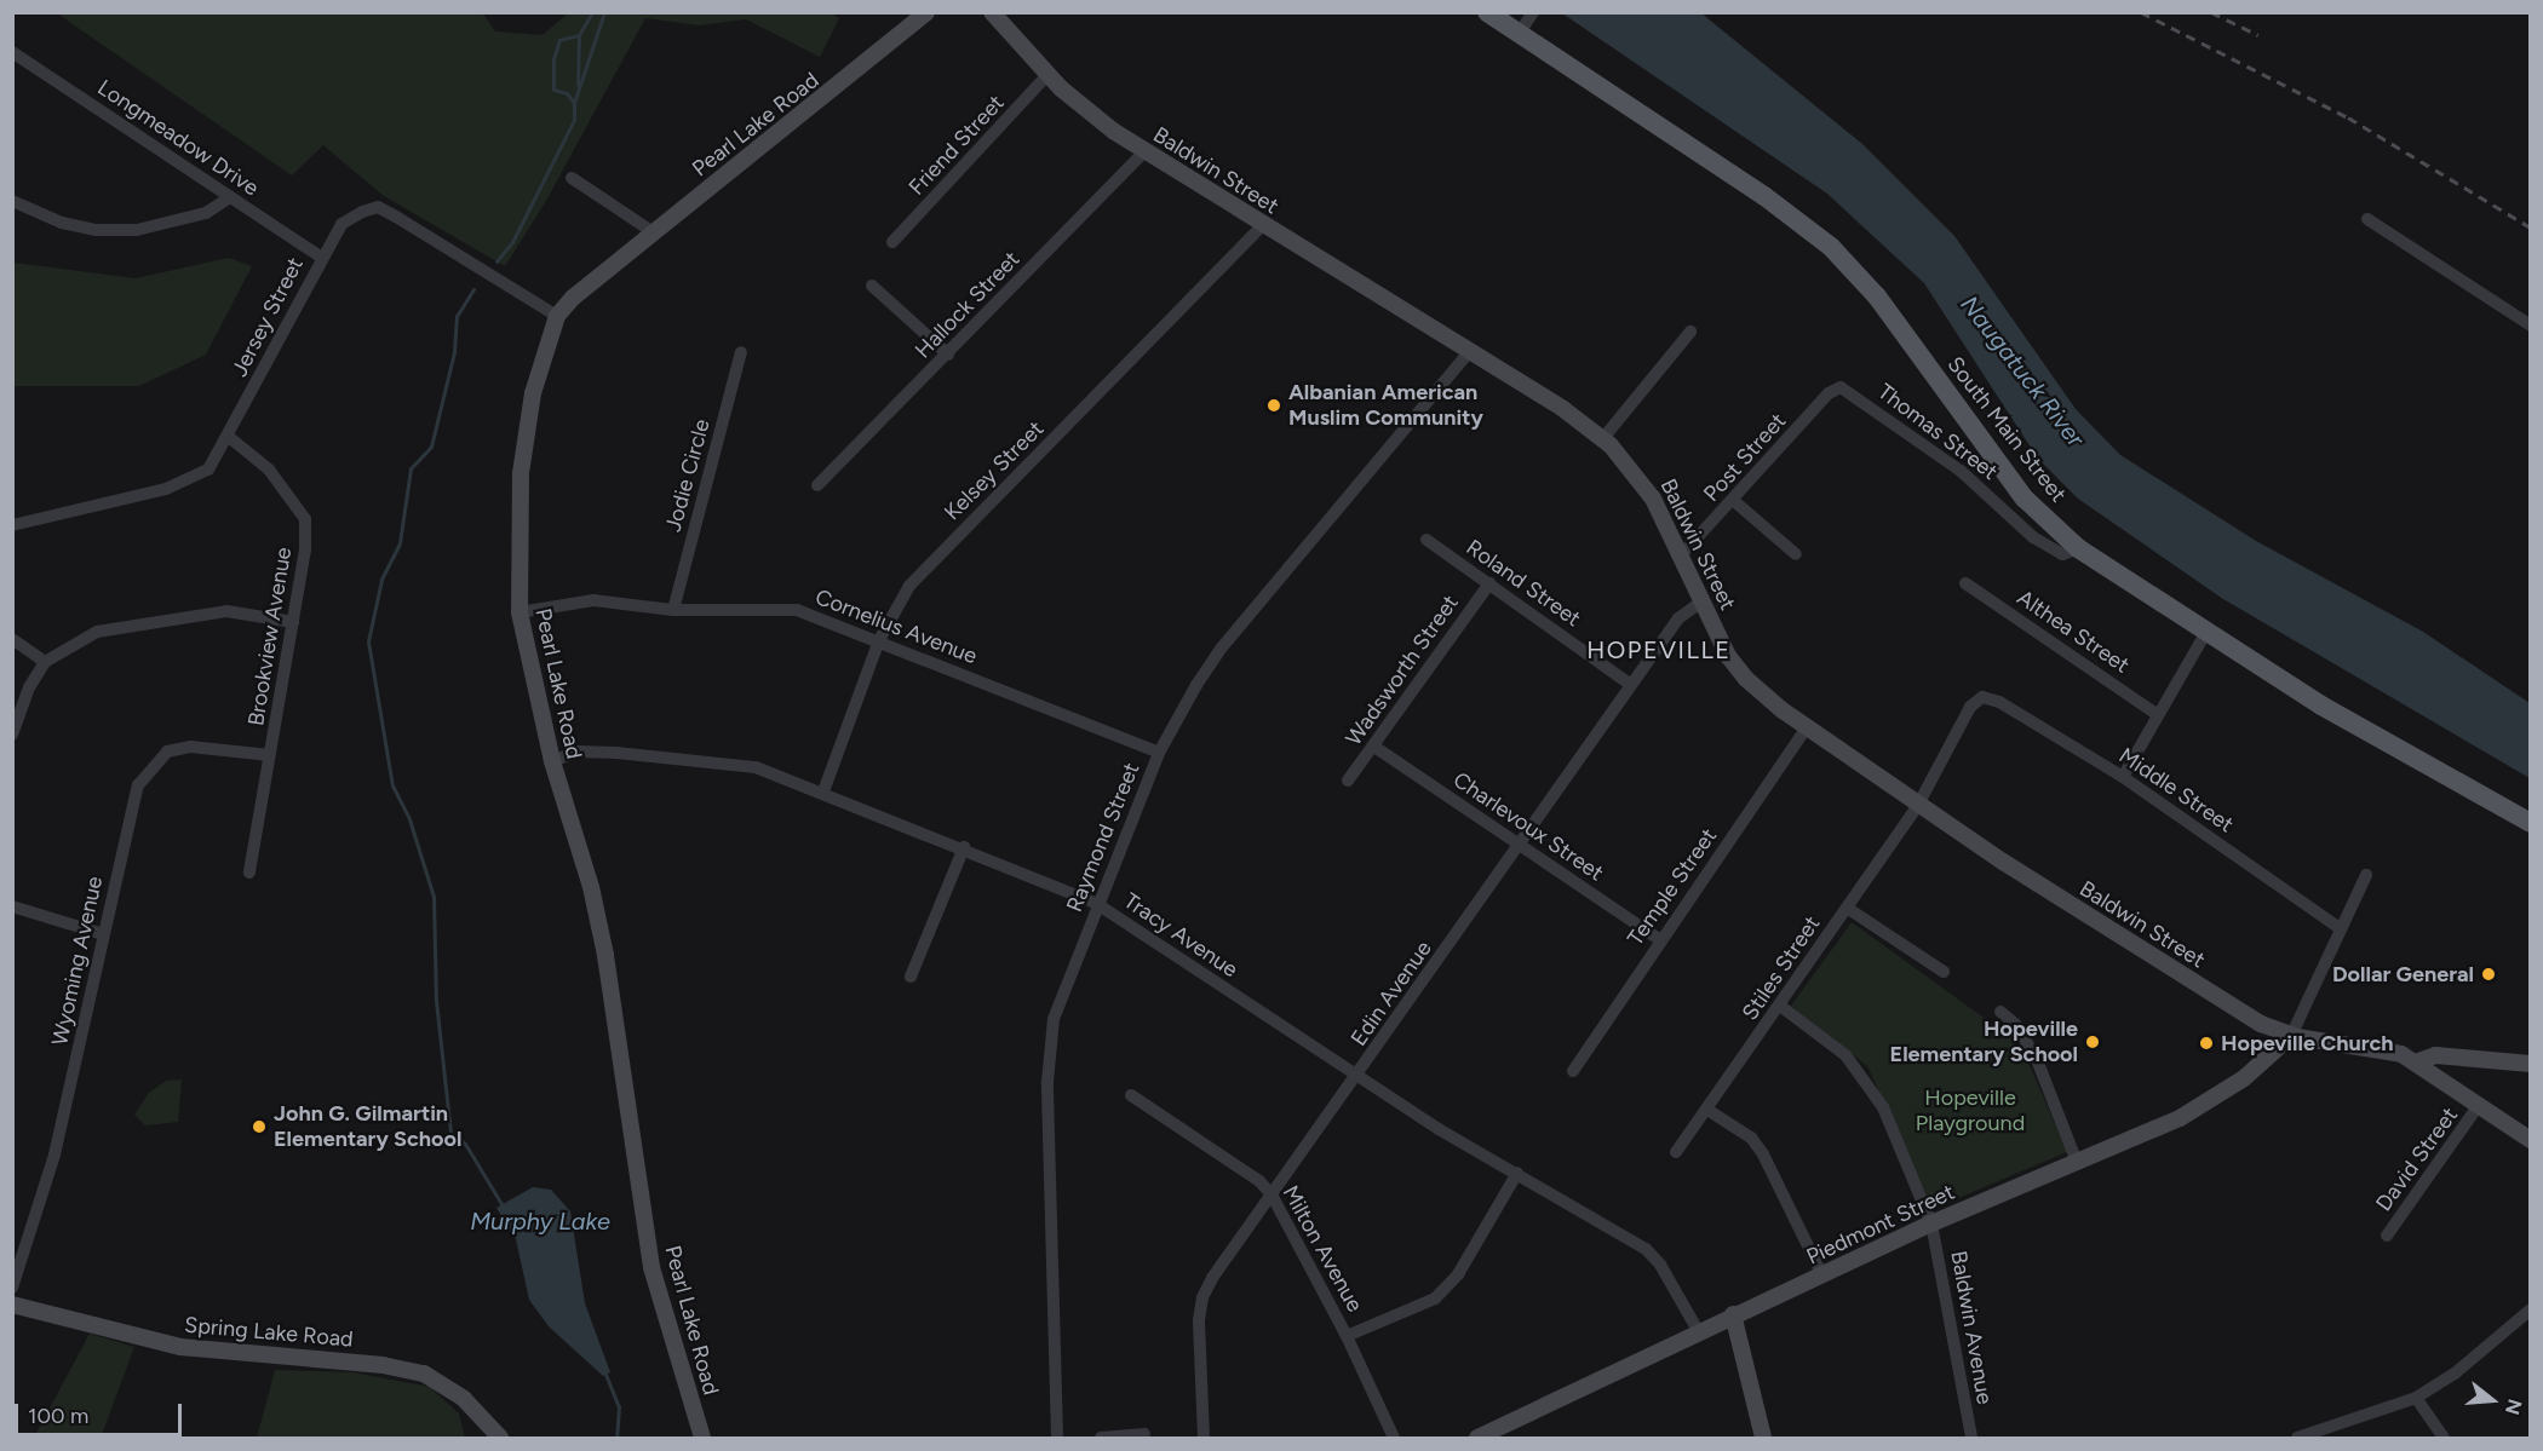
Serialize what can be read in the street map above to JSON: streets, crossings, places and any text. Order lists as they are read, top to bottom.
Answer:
{
  "streets": {
    "main road": [
      "Pearl Lake Road",
      "Baldwin Street",
      "South Main Street",
      "Piedmont Street",
      "Spring Lake Road"
    ],
    "street": [
      "Longmeadow Drive",
      "Friend Street",
      "Hallock Street",
      "Jersey Street",
      "Thomas Street",
      "Post Street",
      "Kelsey Street",
      "Jodie Circle",
      "Roland Street",
      "Cornelius Avenue",
      "Althea Street",
      "Brookview Avenue",
      "Wadsworth Street",
      "Middle Street",
      "Charlevoux Street",
      "Raymond Street",
      "Temple Street",
      "Tracy Avenue",
      "Wyoming Avenue",
      "Stiles Street",
      "Edin Avenue",
      "David Street",
      "Milton Avenue",
      "Baldwin Avenue"
    ]
  },
  "crossings": [
    ["Pearl Lake Road", "Jersey Street"],
    ["Pearl Lake Road", "Cornelius Avenue"],
    ["Pearl Lake Road", "Tracy Avenue"],
    ["Longmeadow Drive", "Jersey Street"],
    ["Friend Street", "Baldwin Street"],
    ["Baldwin Street", "Hallock Street"],
    ["Baldwin Street", "Post Street"],
    ["Baldwin Street", "Kelsey Street"],
    ["Baldwin Street", "Raymond Street"],
    ["Baldwin Street", "Temple Street"],
    ["Baldwin Street", "Stiles Street"],
    ["Baldwin Street", "Edin Avenue"],
    ["Baldwin Street", "David Street"],
    ["Baldwin Street", "Piedmont Street"],
    ["Jersey Street", "Brookview Avenue"],
    ["South Main Street", "Thomas Street"],
    ["Thomas Street", "Post Street"],
    ["Kelsey Street", "Cornelius Avenue"],
    ["Kelsey Street", "Tracy Avenue"],
    ["Jodie Circle", "Cornelius Avenue"],
    ["Roland Street", "Wadsworth Street"],
    ["Roland Street", "Edin Avenue"],
    ["Cornelius Avenue", "Raymond Street"],
    ["Brookview Avenue", "Wyoming Avenue"],
    ["Wadsworth Street", "Charlevoux Street"],
    ["Middle Street", "Stiles Street"],
    ["Charlevoux Street", "Temple Street"],
    ["Charlevoux Street", "Edin Avenue"],
    ["Raymond Street", "Tracy Avenue"],
    ["Tracy Avenue", "Edin Avenue"],
    ["Tracy Avenue", "Piedmont Street"],
    ["Stiles Street", "Baldwin Avenue"],
    ["Edin Avenue", "Milton Avenue"],
    ["Piedmont Street", "Baldwin Avenue"]
  ],
  "districts": ["HOPEVILLE"],
  "water": ["Naugatuck River", "Murphy Lake"],
  "parks": ["Hopeville Playground"],
  "places": [
    "Albanian American Muslim Community",
    "Dollar General",
    "Hopeville Elementary School",
    "Hopeville Church",
    "John G. Gilmartin Elementary School"
  ],
  "scale_bar": "100 m",
  "north": "right"
}
